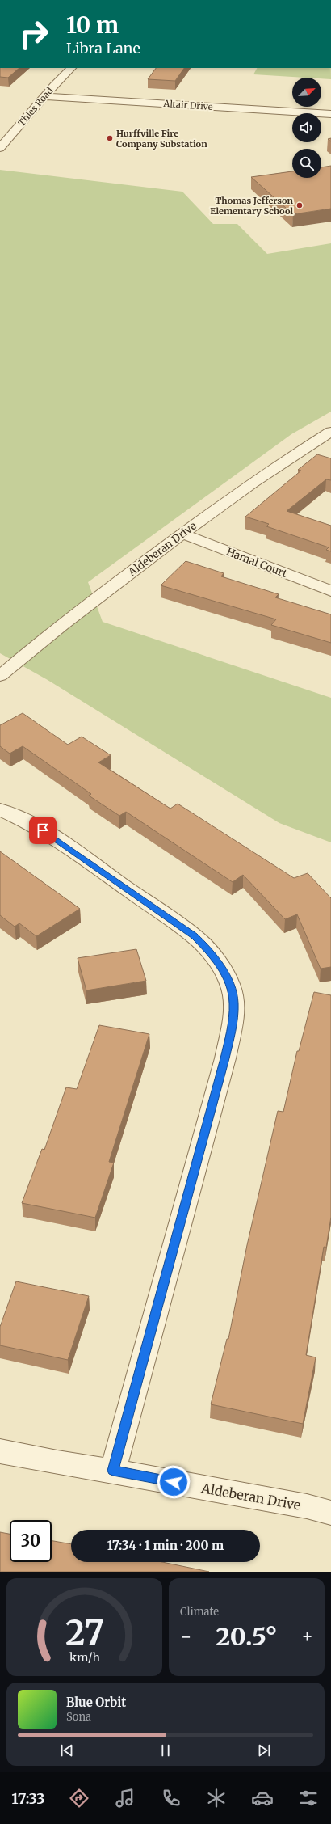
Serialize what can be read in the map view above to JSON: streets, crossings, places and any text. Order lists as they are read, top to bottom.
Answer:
{
  "streets": {
    "street": [
      "Altair Drive",
      "Thies Road",
      "Aldeberan Drive",
      "Hamal Court"
    ]
  },
  "crossings": [
    ["Altair Drive", "Thies Road"],
    ["Aldeberan Drive", "Hamal Court"]
  ],
  "places": ["Hurffville Fire Company Substation", "Thomas Jefferson Elementary School"],
  "north": "top right",
  "page": {
    "turn": ["10 m", "Libra Lane"],
    "limit": "30",
    "trip": "17:34 · 1 min · 200 m",
    "tile": "Climate",
    "heat": ["−", "20.5°", "+"],
    "song": ["Blue Orbit", "Sona"],
    "tabs": "17:33",
    "gauge": ["27", "km/h"]
  }
}
